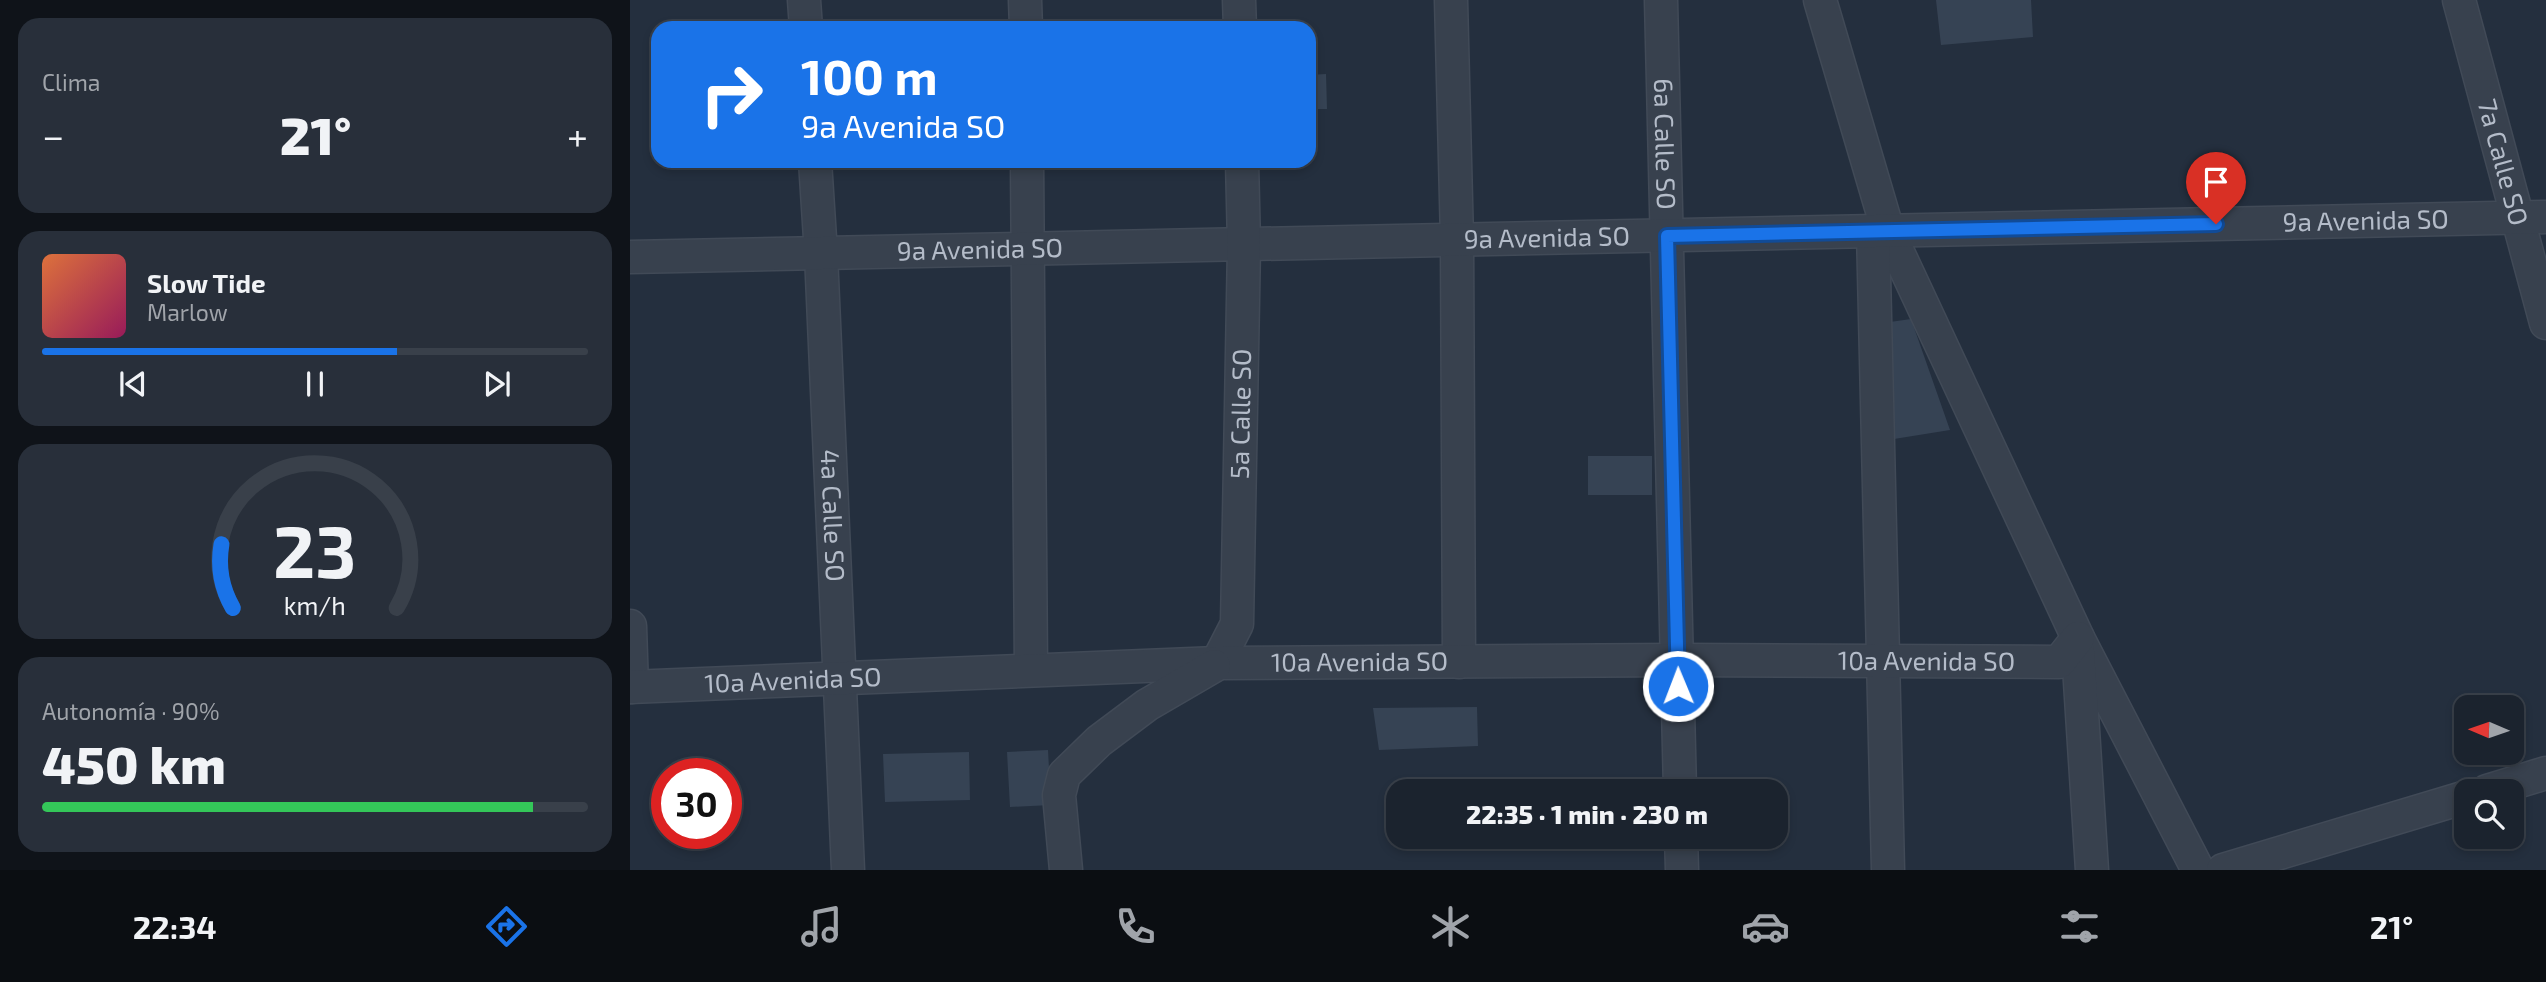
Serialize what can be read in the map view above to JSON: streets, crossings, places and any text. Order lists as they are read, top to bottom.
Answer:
{
  "streets": {
    "street": [
      "6a Calle SO",
      "7a Calle SO",
      "9a Avenida SO",
      "5a Calle SO",
      "4a Calle SO",
      "10a Avenida SO"
    ]
  },
  "crossings": [
    ["6a Calle SO", "9a Avenida SO"],
    ["6a Calle SO", "10a Avenida SO"],
    ["7a Calle SO", "9a Avenida SO"],
    ["9a Avenida SO", "5a Calle SO"],
    ["9a Avenida SO", "4a Calle SO"],
    ["5a Calle SO", "10a Avenida SO"],
    ["4a Calle SO", "10a Avenida SO"]
  ],
  "north": "left",
  "page": {
    "tile": [
      "Clima",
      ["Autonomía · 90%", "450 km"]
    ],
    "turn": ["100 m", "9a Avenida SO"],
    "heat": ["−", "21°", "+"],
    "song": ["Slow Tide", "Marlow"],
    "limit": "30",
    "trip": "22:35 · 1 min · 230 m",
    "tabs": ["22:34", "21°"],
    "gauge": ["23", "km/h"]
  }
}
